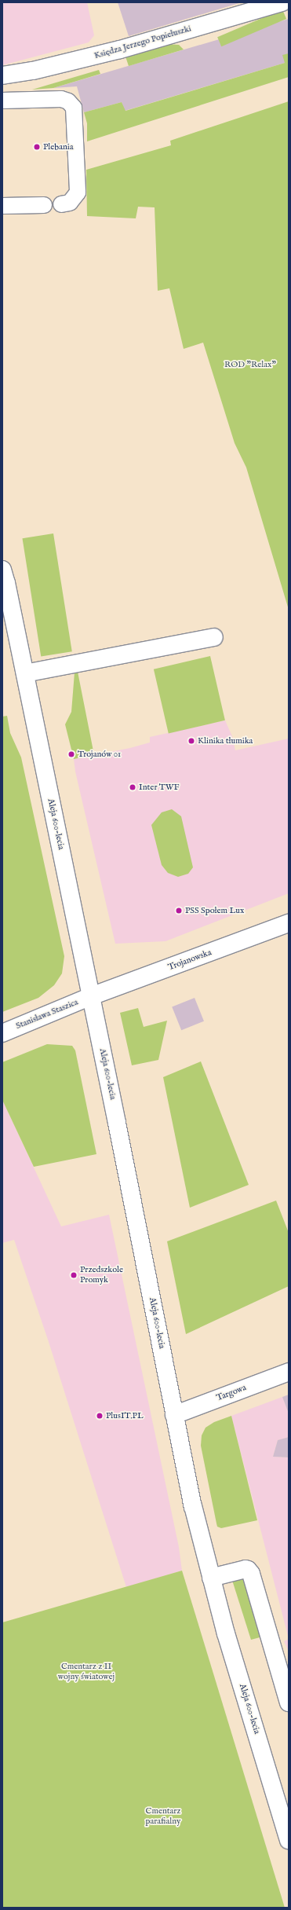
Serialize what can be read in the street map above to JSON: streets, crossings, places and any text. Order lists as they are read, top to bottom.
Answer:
{
  "streets": {
    "main road": [
      "Księdza Jerzego Popiełuszki",
      "Aleja 600-lecia",
      "Trojanowska",
      "Stanisława Staszica",
      "Targowa"
    ]
  },
  "crossings": [
    ["Aleja 600-lecia", "Trojanowska"],
    ["Aleja 600-lecia", "Stanisława Staszica"],
    ["Aleja 600-lecia", "Targowa"],
    ["Trojanowska", "Stanisława Staszica"]
  ],
  "parks": ["ROD \"Relax\"", "Cmentarz z II wojny światowej", "Cmentarz parafialny"],
  "places": [
    "Plebania",
    "Klinika tłumika",
    "Trojanów 01",
    "Inter TWF",
    "PSS Społem Lux",
    "Przedszkole Promyk",
    "PlusIT.PL"
  ]
}
